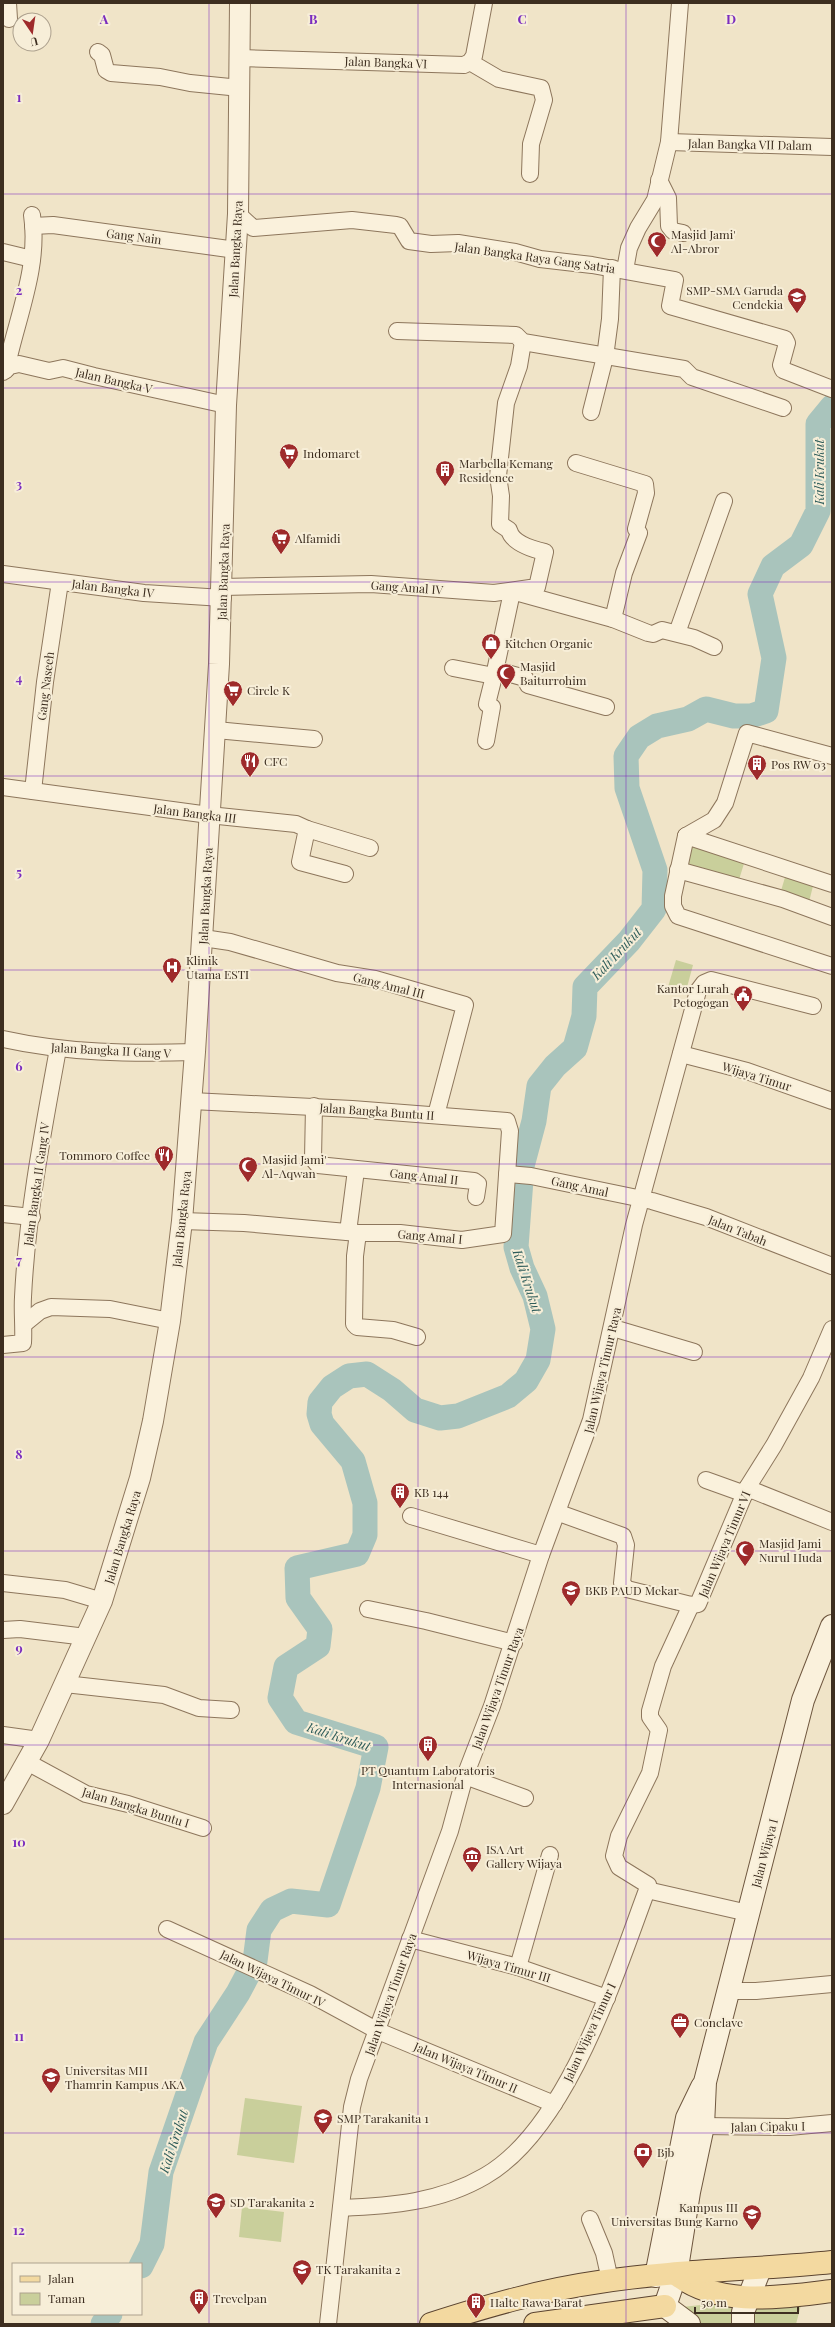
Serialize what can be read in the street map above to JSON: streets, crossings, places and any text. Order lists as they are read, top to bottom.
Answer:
{
  "streets": {
    "main road": ["Jalan Wijaya I"],
    "street": [
      "Jalan Bangka VI",
      "Jalan Bangka VII Dalam",
      "Gang Nain",
      "Jalan Bangka Raya",
      "Jalan Bangka Raya Gang Satria",
      "Jalan Bangka V",
      "Gang Amal IV",
      "Jalan Bangka IV",
      "Gang Naseeh",
      "Jalan Bangka III",
      "Gang Amal III",
      "Jalan Bangka II Gang V",
      "Wijaya Timur",
      "Jalan Bangka Buntu II",
      "Gang Amal II",
      "Jalan Bangka II Gang IV",
      "Gang Amal",
      "Jalan Tabah",
      "Gang Amal I",
      "Jalan Wijaya Timur Raya",
      "Jalan Wijaya Timur VI",
      "Jalan Bangka Buntu I",
      "Wijaya Timur III",
      "Jalan Wijaya Timur IV",
      "Jalan Wijaya Timur I",
      "Jalan Wijaya Timur II",
      "Jalan Cipaku I"
    ]
  },
  "crossings": [
    ["Jalan Bangka VI", "Jalan Bangka Raya"],
    ["Gang Nain", "Jalan Bangka Raya"],
    ["Jalan Bangka Raya", "Jalan Bangka Raya Gang Satria"],
    ["Jalan Bangka Raya", "Jalan Bangka V"],
    ["Jalan Bangka Raya", "Gang Amal IV"],
    ["Jalan Bangka Raya", "Jalan Bangka IV"],
    ["Jalan Bangka Raya", "Jalan Bangka III"],
    ["Jalan Bangka Raya", "Gang Amal III"],
    ["Jalan Bangka Raya", "Jalan Bangka II Gang V"],
    ["Jalan Bangka Raya", "Jalan Bangka Buntu II"],
    ["Jalan Bangka Raya", "Gang Amal I"],
    ["Jalan Bangka Raya", "Jalan Bangka Buntu I"],
    ["Gang Amal IV", "Jalan Bangka IV"],
    ["Jalan Bangka IV", "Gang Naseeh"],
    ["Gang Naseeh", "Jalan Bangka III"],
    ["Gang Amal III", "Jalan Bangka Buntu II"],
    ["Jalan Bangka II Gang V", "Jalan Bangka II Gang IV"],
    ["Wijaya Timur", "Jalan Wijaya Timur Raya"],
    ["Jalan Bangka Buntu II", "Gang Amal II"],
    ["Jalan Bangka Buntu II", "Gang Amal"],
    ["Jalan Bangka Buntu II", "Gang Amal I"],
    ["Gang Amal", "Jalan Tabah"],
    ["Gang Amal", "Gang Amal I"],
    ["Gang Amal", "Jalan Wijaya Timur Raya"],
    ["Jalan Tabah", "Jalan Wijaya Timur Raya"],
    ["Jalan Wijaya Timur Raya", "Jalan Wijaya Timur VI"],
    ["Jalan Wijaya Timur Raya", "Wijaya Timur III"],
    ["Jalan Wijaya Timur Raya", "Jalan Wijaya Timur IV"],
    ["Jalan Wijaya Timur Raya", "Jalan Wijaya Timur I"],
    ["Jalan Wijaya Timur Raya", "Jalan Wijaya Timur II"],
    ["Jalan Wijaya I", "Jalan Cipaku I"],
    ["Wijaya Timur III", "Jalan Wijaya Timur I"],
    ["Jalan Wijaya Timur IV", "Jalan Wijaya Timur II"],
    ["Jalan Wijaya Timur I", "Jalan Wijaya Timur II"]
  ],
  "water": ["Kali Krukut"],
  "places": {
    "mosque": [
      "Masjid Jami' Al-Abror",
      "Masjid Baiturrohim",
      "Masjid Jami' Al-Aqwan",
      "Masjid Jami Nurul Huda"
    ],
    "school or university": [
      "SMP-SMA Garuda Cendekia",
      "BKB PAUD Mekar",
      "Universitas MH Thamrin Kampus AKA",
      "SMP Tarakanita 1",
      "SD Tarakanita 2",
      "Kampus III Universitas Bung Karno",
      "TK Tarakanita 2"
    ],
    "supermarket": ["Indomaret", "Alfamidi", "Circle K"],
    "building": [
      "Marbella Kemang Residence",
      "Pos RW 03",
      "KB 144",
      "PT Quantum Laboratoris Internasional",
      "Trevelpan",
      "Halte Rawa Barat"
    ],
    "shop": ["Kitchen Organic"],
    "restaurant": ["CFC", "Tommoro Coffee"],
    "hospital": ["Klinik Utama ESTI"],
    "public building": ["Kantor Lurah Petogogan"],
    "museum": ["ISA Art Gallery Wijaya"],
    "office": ["Conclave"],
    "bank": ["Bjb"]
  },
  "legend": ["Jalan", "Taman"],
  "scale_bar": "50 m",
  "north": "bottom",
  "grid": {
    "columns": [
      "A",
      "B",
      "C",
      "D"
    ],
    "rows": [
      "1",
      "2",
      "3",
      "4",
      "5",
      "6",
      "7",
      "8",
      "9",
      "10",
      "11",
      "12"
    ]
  }
}
